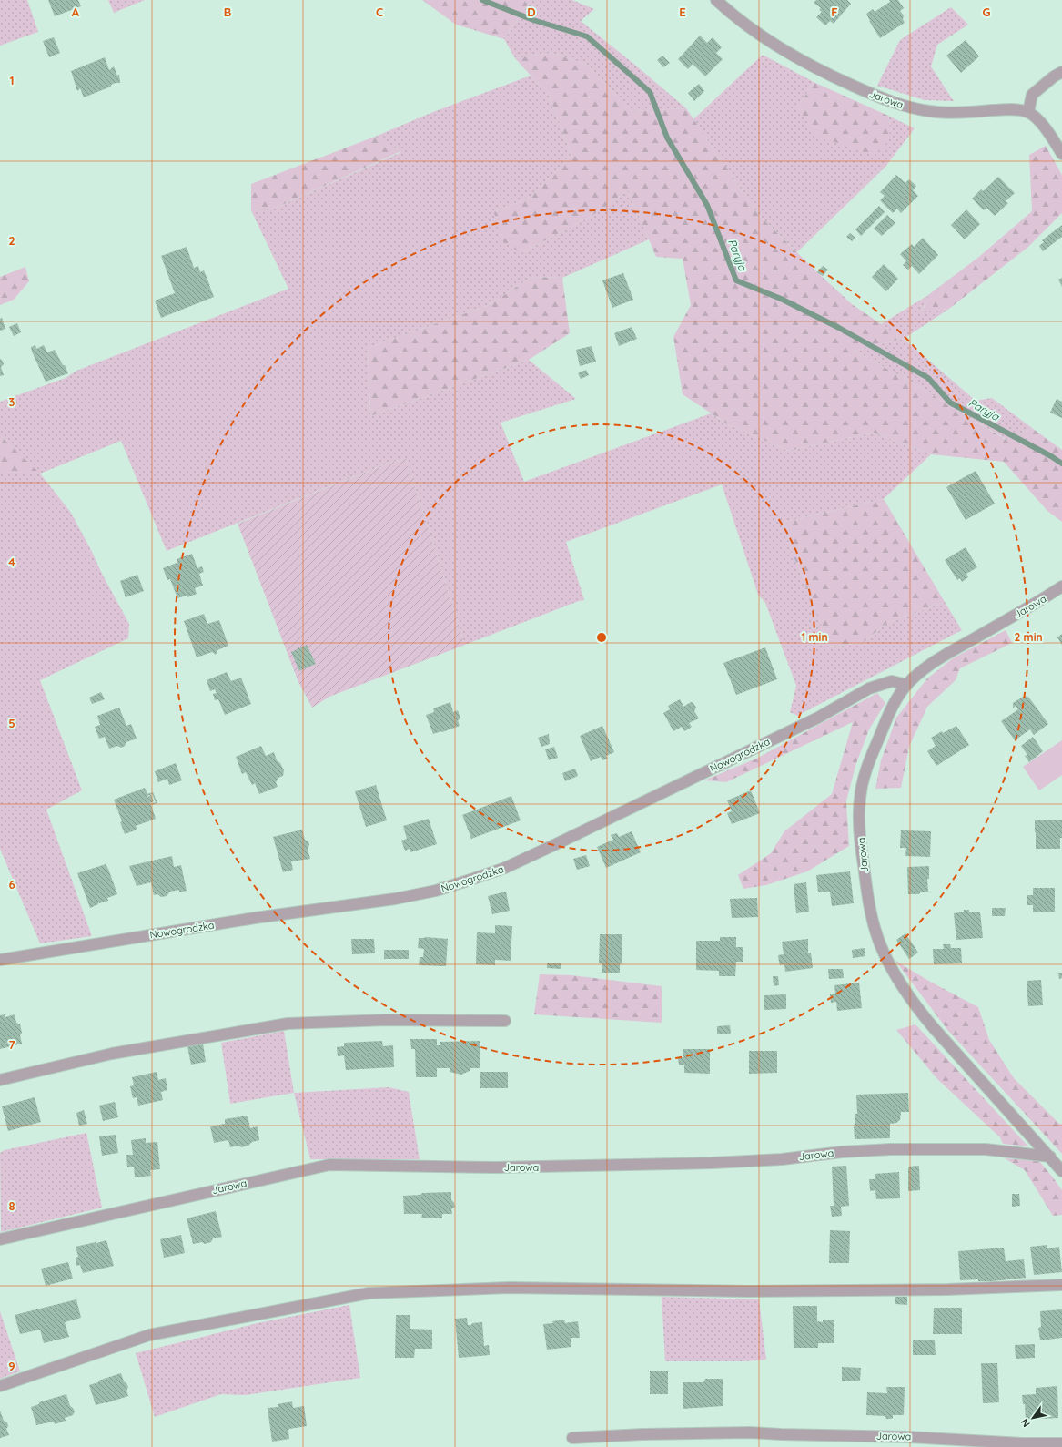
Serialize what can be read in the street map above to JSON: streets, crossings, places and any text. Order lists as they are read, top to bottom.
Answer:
{
  "streets": {
    "street": ["Jarowa", "Nowogrodzka"]
  },
  "crossings": [
    ["Jarowa", "Nowogrodzka"]
  ],
  "water": ["Paryja"],
  "north": "bottom left",
  "grid": {
    "columns": [
      "A",
      "B",
      "C",
      "D",
      "E",
      "F",
      "G"
    ],
    "rows": [
      "1",
      "2",
      "3",
      "4",
      "5",
      "6",
      "7",
      "8",
      "9"
    ]
  },
  "rings": ["1 min", "2 min"]
}
